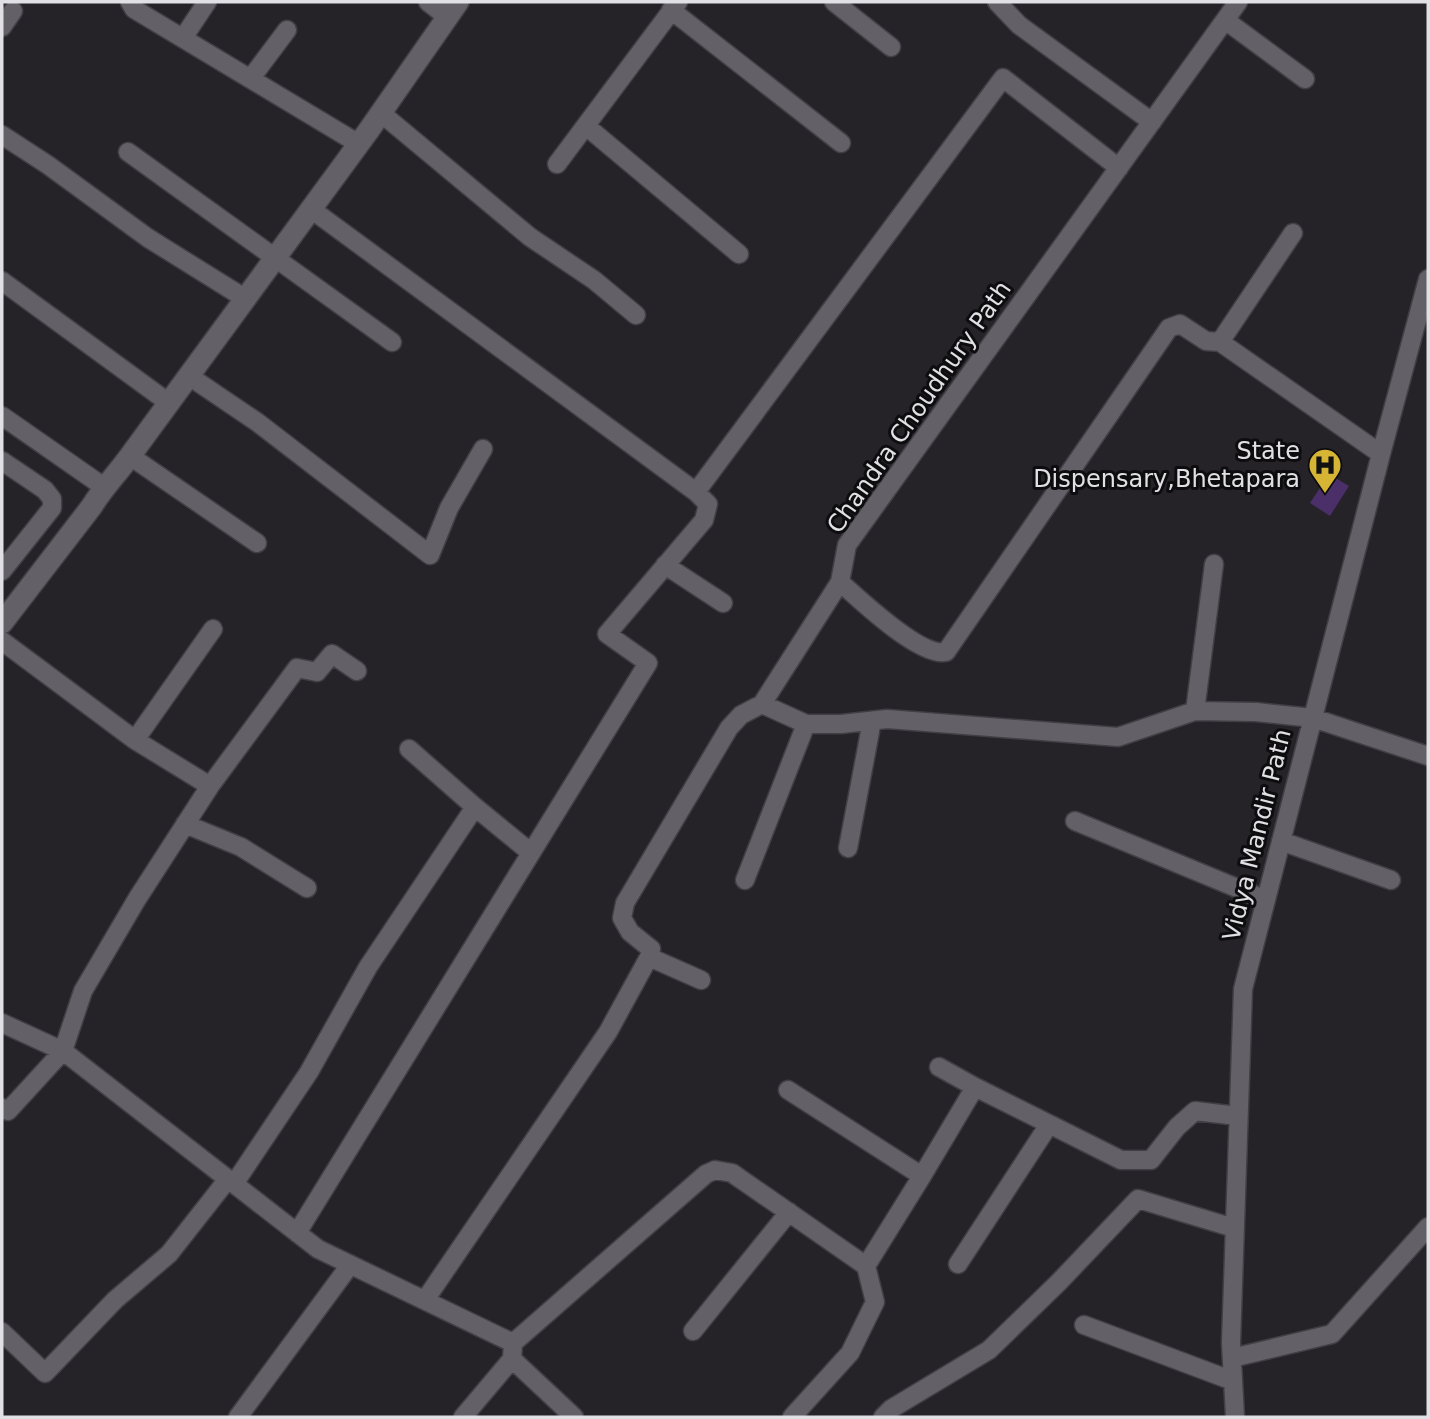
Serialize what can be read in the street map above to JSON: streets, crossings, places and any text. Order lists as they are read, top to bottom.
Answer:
{
  "streets": {
    "street": ["Chandra Choudhury Path", "Vidya Mandir Path"]
  },
  "places": {
    "hospital": ["State Dispensary,Bhetapara"]
  }
}
